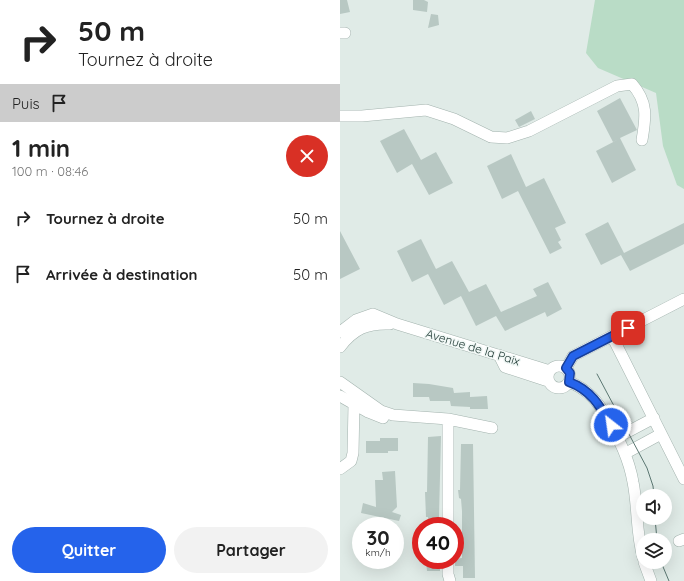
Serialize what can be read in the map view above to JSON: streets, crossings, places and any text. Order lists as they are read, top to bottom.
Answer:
{
  "streets": {
    "street": ["Avenue de la Paix"]
  },
  "page": {
    "turn": ["50 m", "Tournez à droite"],
    "then": "Puis",
    "heading": ["1 min", "100 m · 08:46"],
    "list": [
      {
        "name": "Tournez à droite",
        "value": "50 m"
      },
      {
        "name": "Arrivée à destination",
        "value": "50 m"
      }
    ],
    "speed": "30 km/h",
    "limit": "40",
    "buttons": ["Quitter", "Partager"]
  }
}
